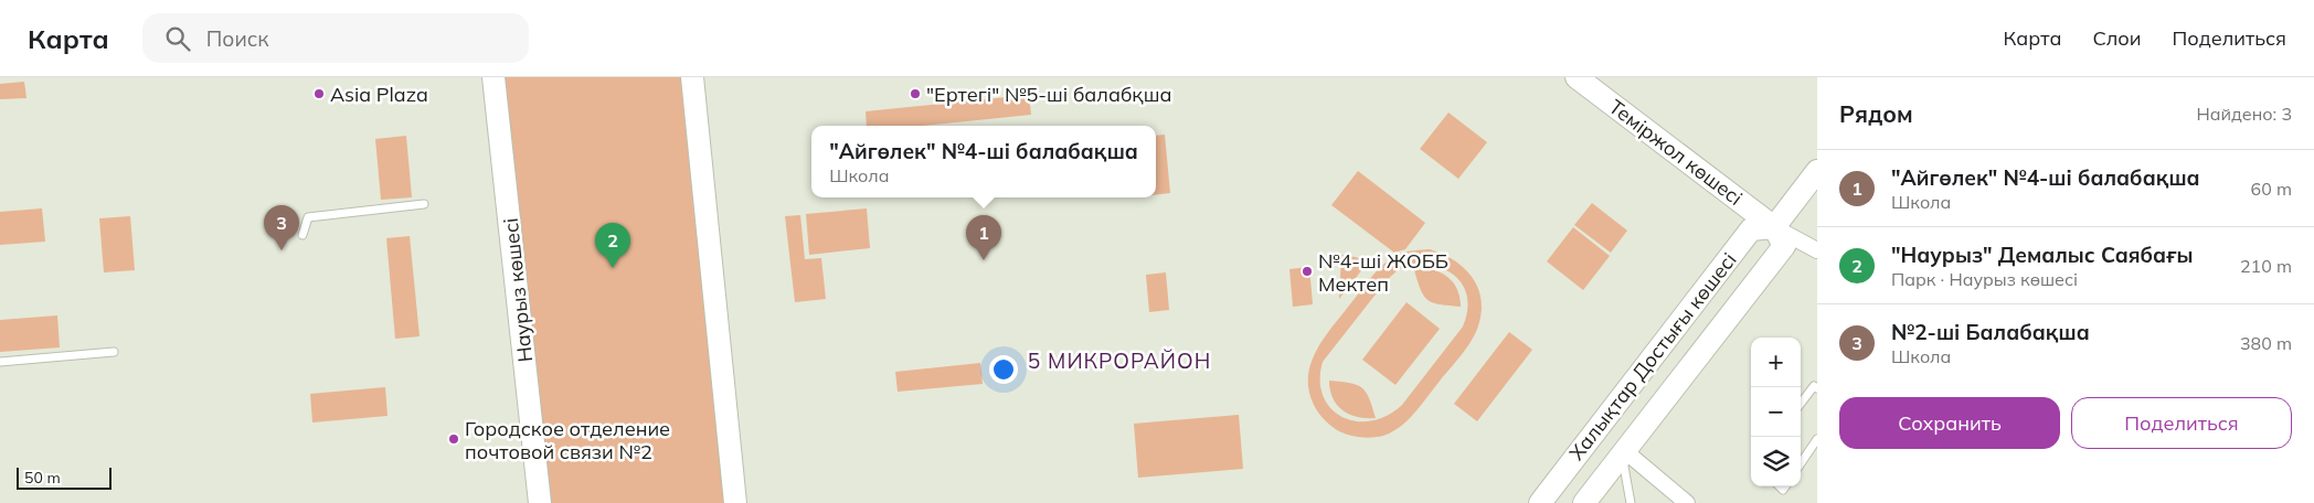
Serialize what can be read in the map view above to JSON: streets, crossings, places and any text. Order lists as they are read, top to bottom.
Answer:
{
  "streets": {
    "street": ["Теміржол көшесі", "Наурыз көшесі", "Халықтар Достығы көшесі"]
  },
  "crossings": [
    ["Теміржол көшесі", "Халықтар Достығы көшесі"]
  ],
  "districts": ["5 МИКРОРАЙОН"],
  "places": [
    "Asia Plaza",
    "\"Ертегі\" №5-ші балабқша",
    "№4-ші ЖОББ Мектеп",
    "Городское отделение почтовой связи №2"
  ],
  "scale_bar": "50 m",
  "page": {
    "header": "Карта",
    "search": "Поиск",
    "nav": ["Карта", "Слои", "Поделиться"],
    "heading": ["Рядом", "Найдено: 3"],
    "popup": ["\"Айгөлек\" №4-ші балабақша", "Школа"],
    "list": [
      {
        "mark": "1",
        "name": "\"Айгөлек\" №4-ші балабақша",
        "note": "Школа",
        "value": "60 m"
      },
      {
        "mark": "2",
        "name": "\"Наурыз\" Демалыс Саябағы",
        "note": "Парк · Наурыз көшесі",
        "value": "210 m"
      },
      {
        "mark": "3",
        "name": "№2-ші Балабақша",
        "note": "Школа",
        "value": "380 m"
      }
    ],
    "pins": ["3", "1", "2"],
    "map_buttons": ["+", "−"],
    "buttons": ["Сохранить", "Поделиться"],
    "scale": "50 m"
  }
}
